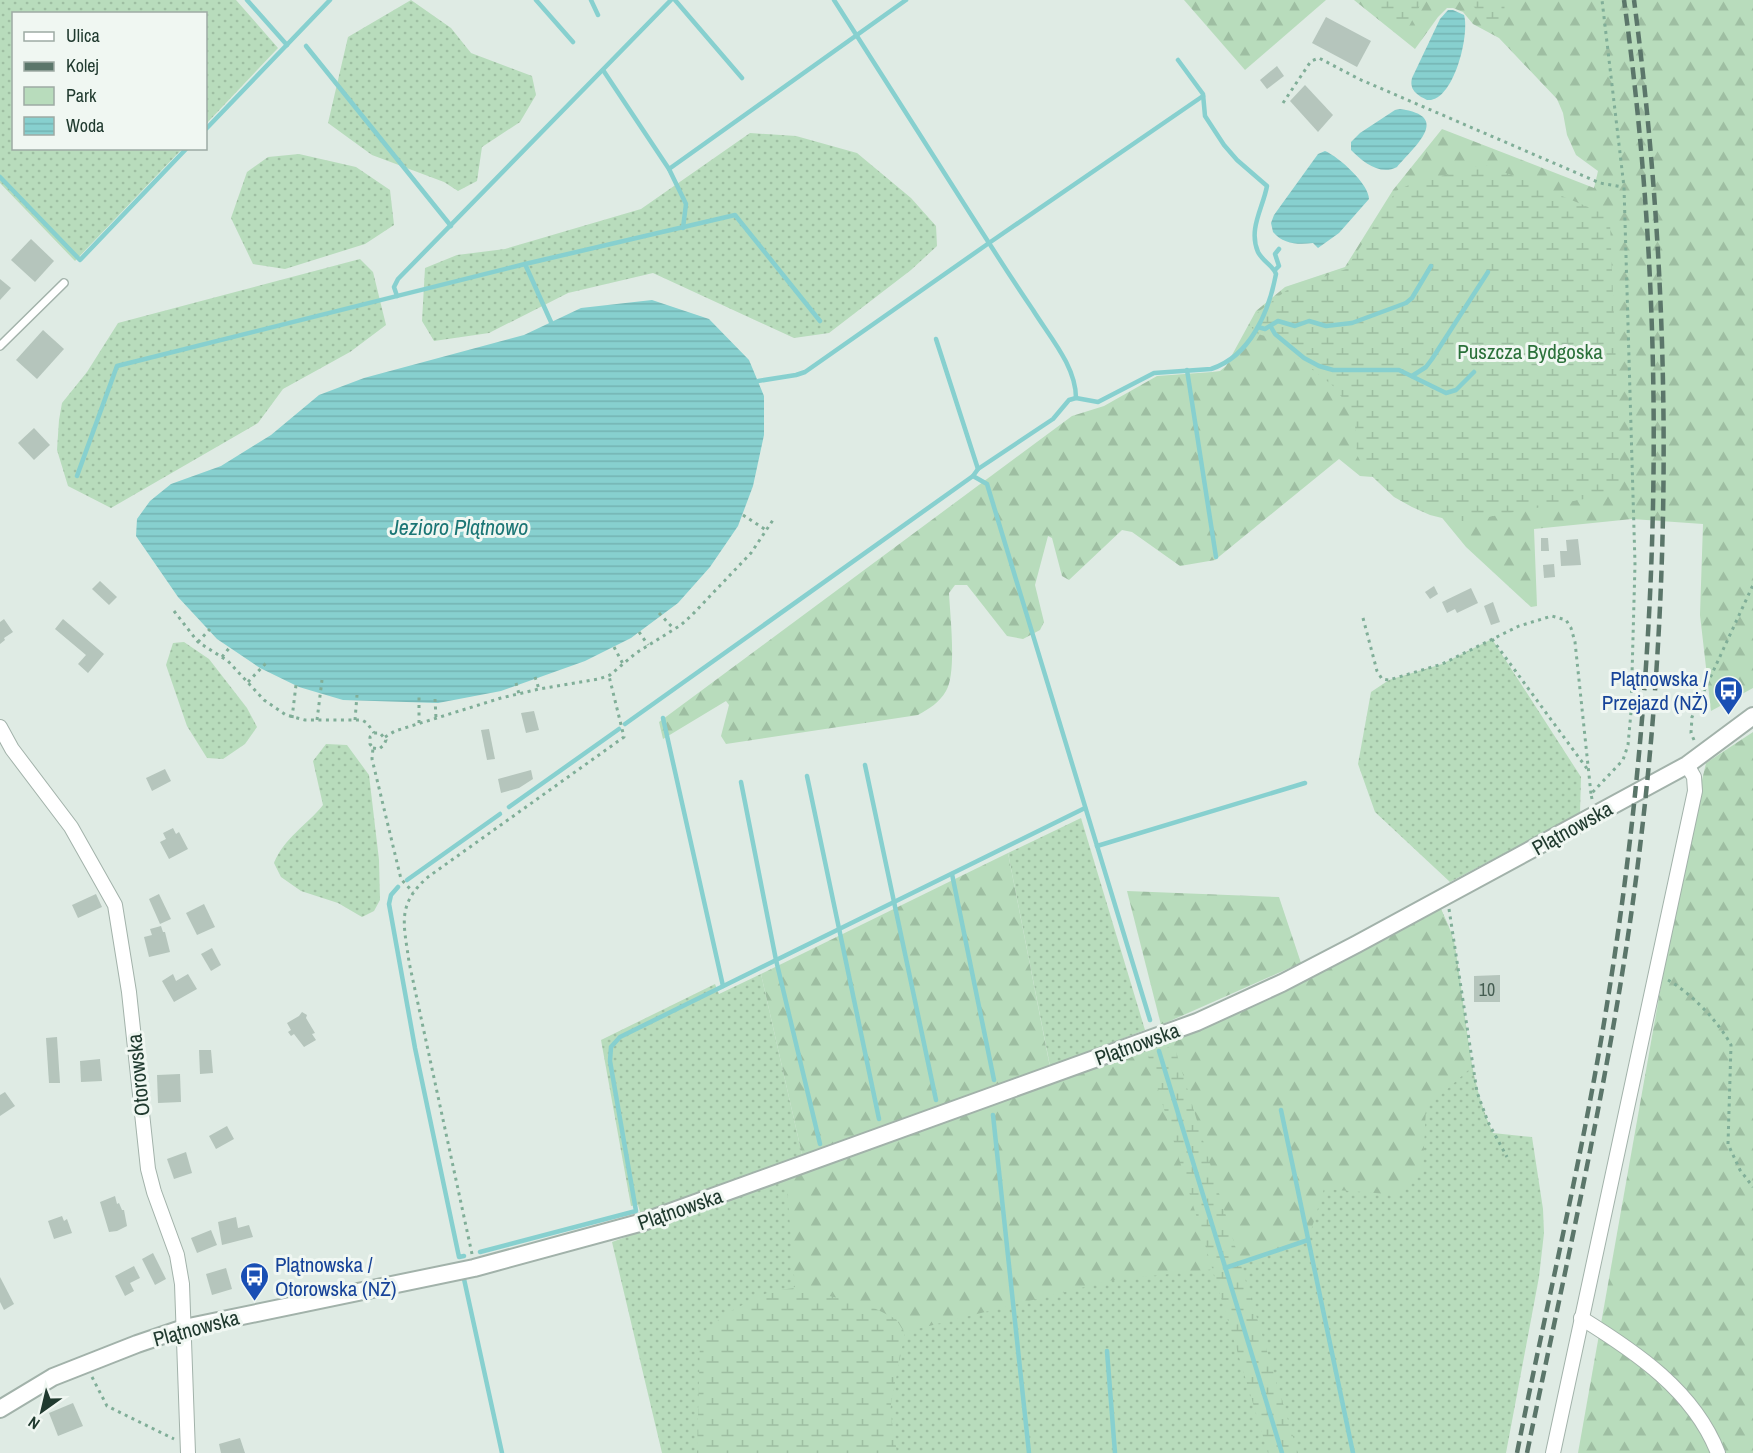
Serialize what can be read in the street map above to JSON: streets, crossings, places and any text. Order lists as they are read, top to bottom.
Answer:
{
  "streets": {
    "street": ["Plątnowska", "Otorowska"]
  },
  "crossings": [
    ["Plątnowska", "Otorowska"]
  ],
  "water": ["Jezioro Plątnowo"],
  "parks": ["Puszcza Bydgoska"],
  "places": {
    "bus stop": ["Plątnowska / Przejazd (NŻ)", "Plątnowska / Otorowska (NŻ)"]
  },
  "house_numbers": ["10"],
  "legend": [
    "Ulica",
    "Kolej",
    "Park",
    "Woda"
  ],
  "north": "bottom left"
}
